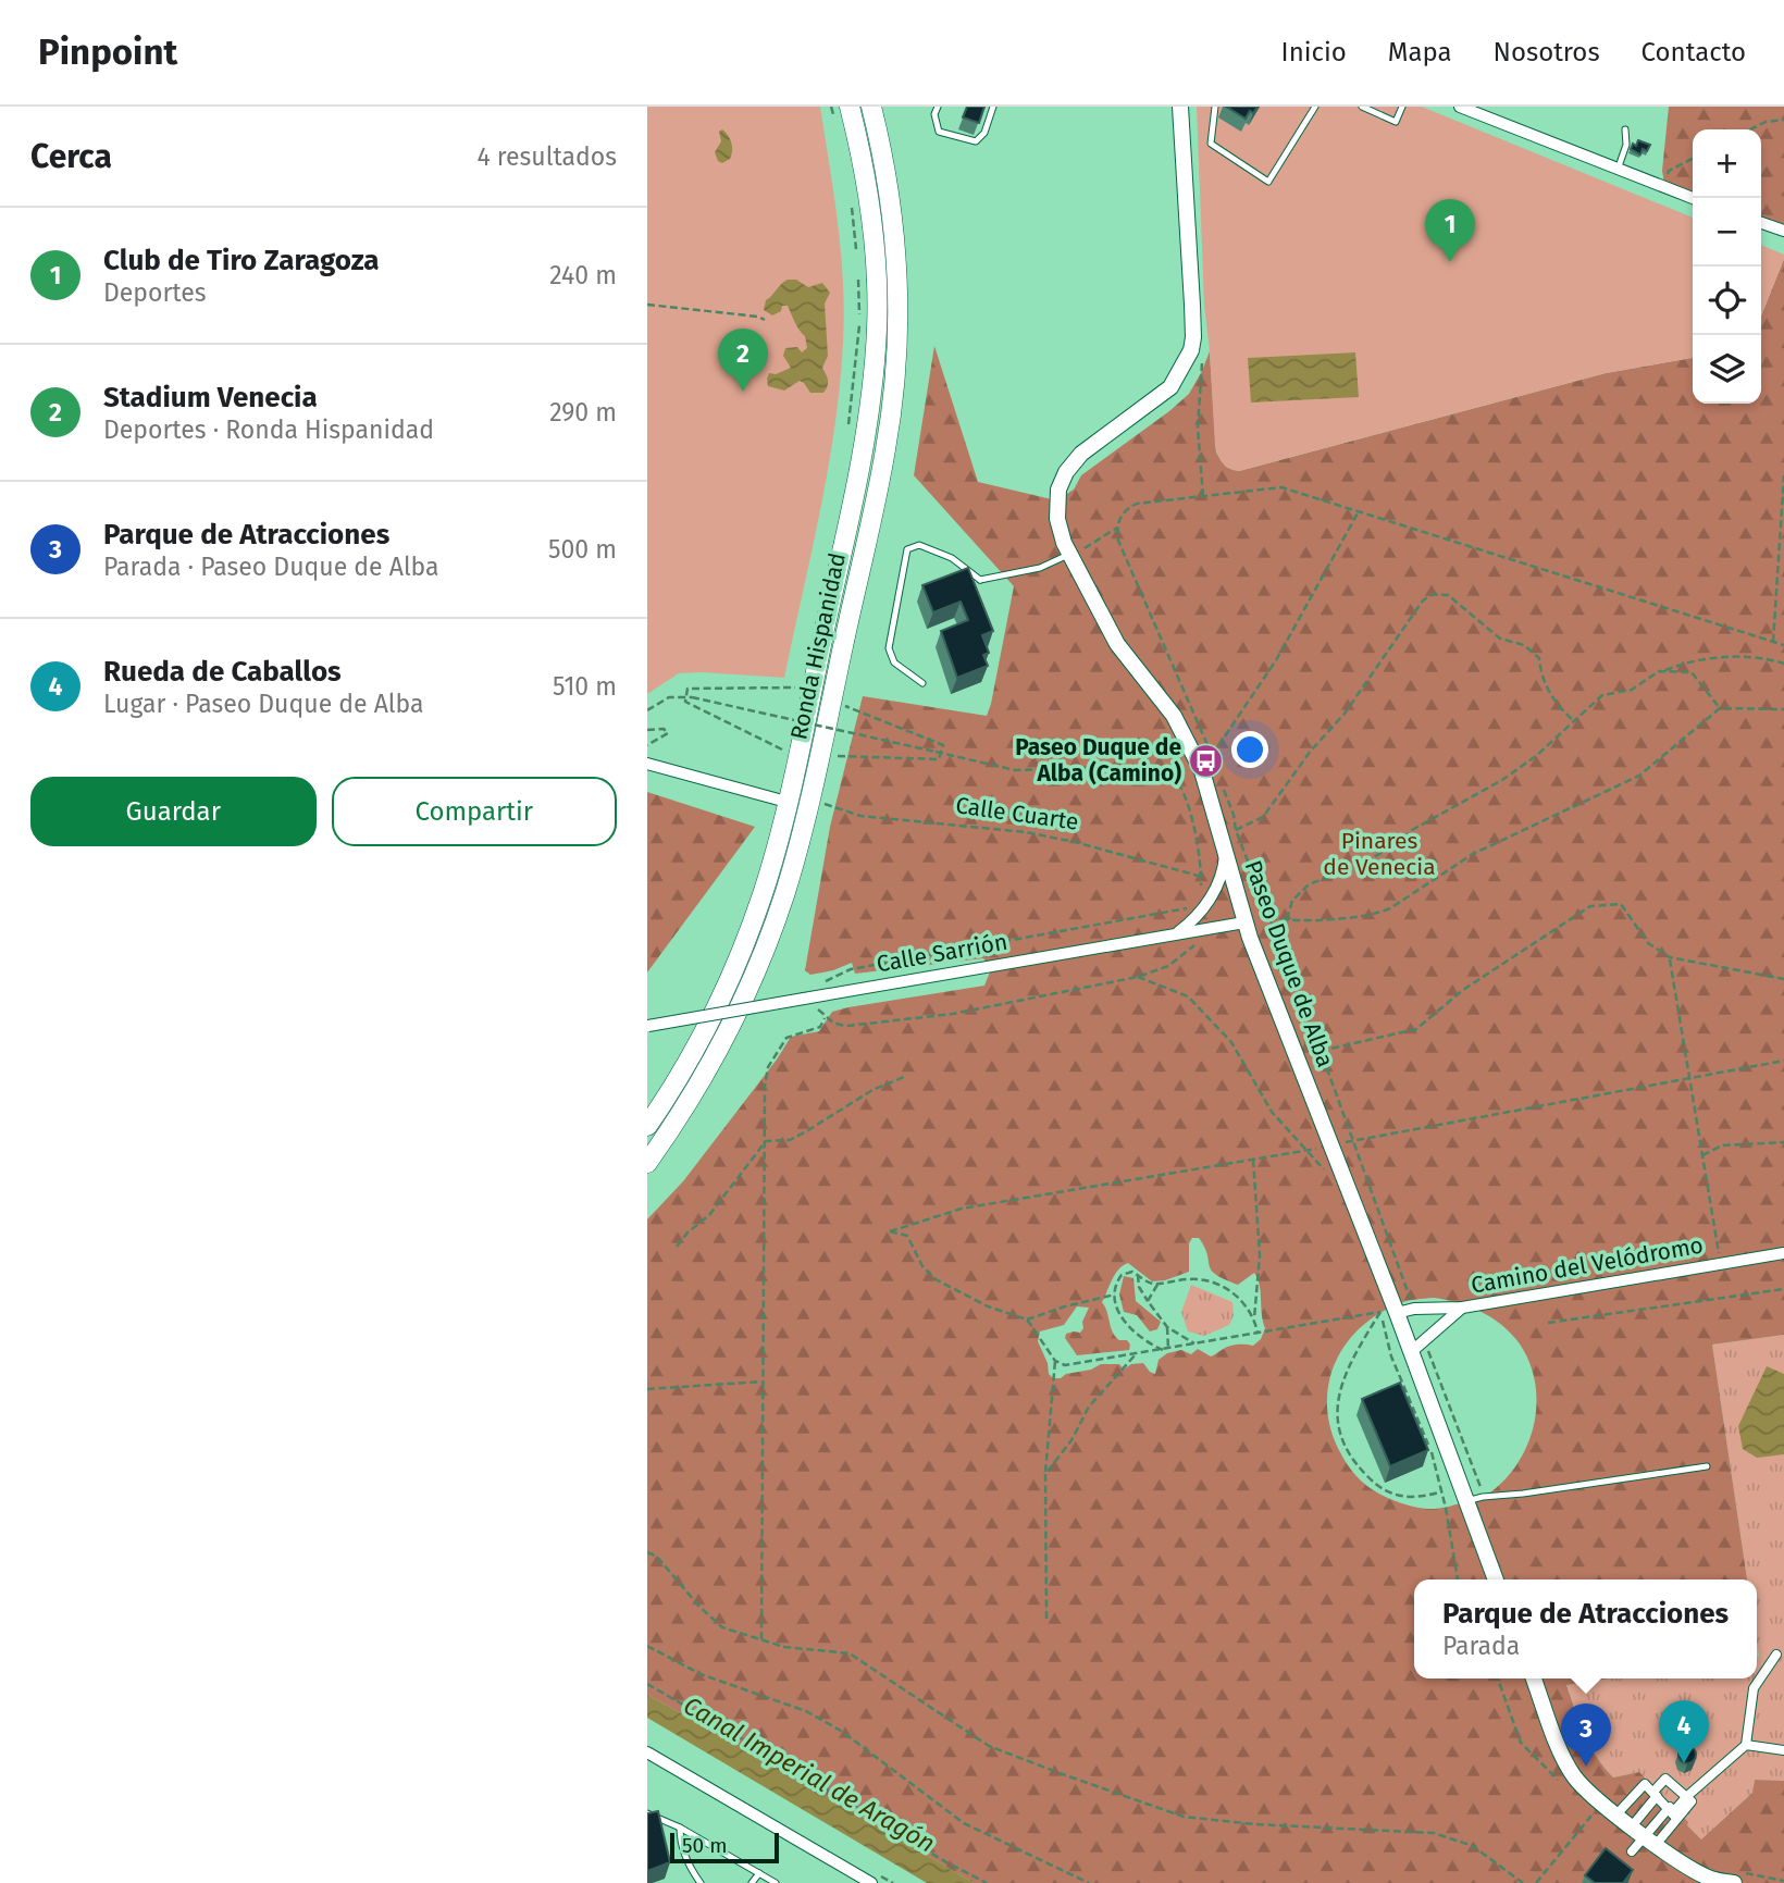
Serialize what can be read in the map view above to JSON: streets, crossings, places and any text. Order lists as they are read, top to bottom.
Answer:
{
  "streets": {
    "highway": ["Ronda Hispanidad"],
    "street": ["Calle Sarrión", "Paseo Duque de Alba", "Camino del Velódromo"],
    "path": ["Calle Cuarte"]
  },
  "crossings": [
    ["Ronda Hispanidad", "Calle Cuarte"],
    ["Calle Sarrión", "Paseo Duque de Alba"],
    ["Paseo Duque de Alba", "Camino del Velódromo"]
  ],
  "water": ["Canal Imperial de Aragón"],
  "parks": ["Pinares de Venecia"],
  "places": {
    "bus stop": ["Paseo Duque de Alba (Camino)"]
  },
  "scale_bar": "50 m",
  "page": {
    "header": "Pinpoint",
    "nav": [
      "Inicio",
      "Mapa",
      "Nosotros",
      "Contacto"
    ],
    "heading": ["Cerca", "4 resultados"],
    "map_buttons": ["+", "−"],
    "pins": [
      "1",
      "2",
      "4",
      "3"
    ],
    "list": [
      {
        "mark": "1",
        "name": "Club de Tiro Zaragoza",
        "note": "Deportes",
        "value": "240 m"
      },
      {
        "mark": "2",
        "name": "Stadium Venecia",
        "note": "Deportes · Ronda Hispanidad",
        "value": "290 m"
      },
      {
        "mark": "3",
        "name": "Parque de Atracciones",
        "note": "Parada · Paseo Duque de Alba",
        "value": "500 m"
      },
      {
        "mark": "4",
        "name": "Rueda de Caballos",
        "note": "Lugar · Paseo Duque de Alba",
        "value": "510 m"
      }
    ],
    "buttons": ["Guardar", "Compartir"],
    "popup": ["Parque de Atracciones", "Parada"],
    "scale": "50 m"
  }
}
